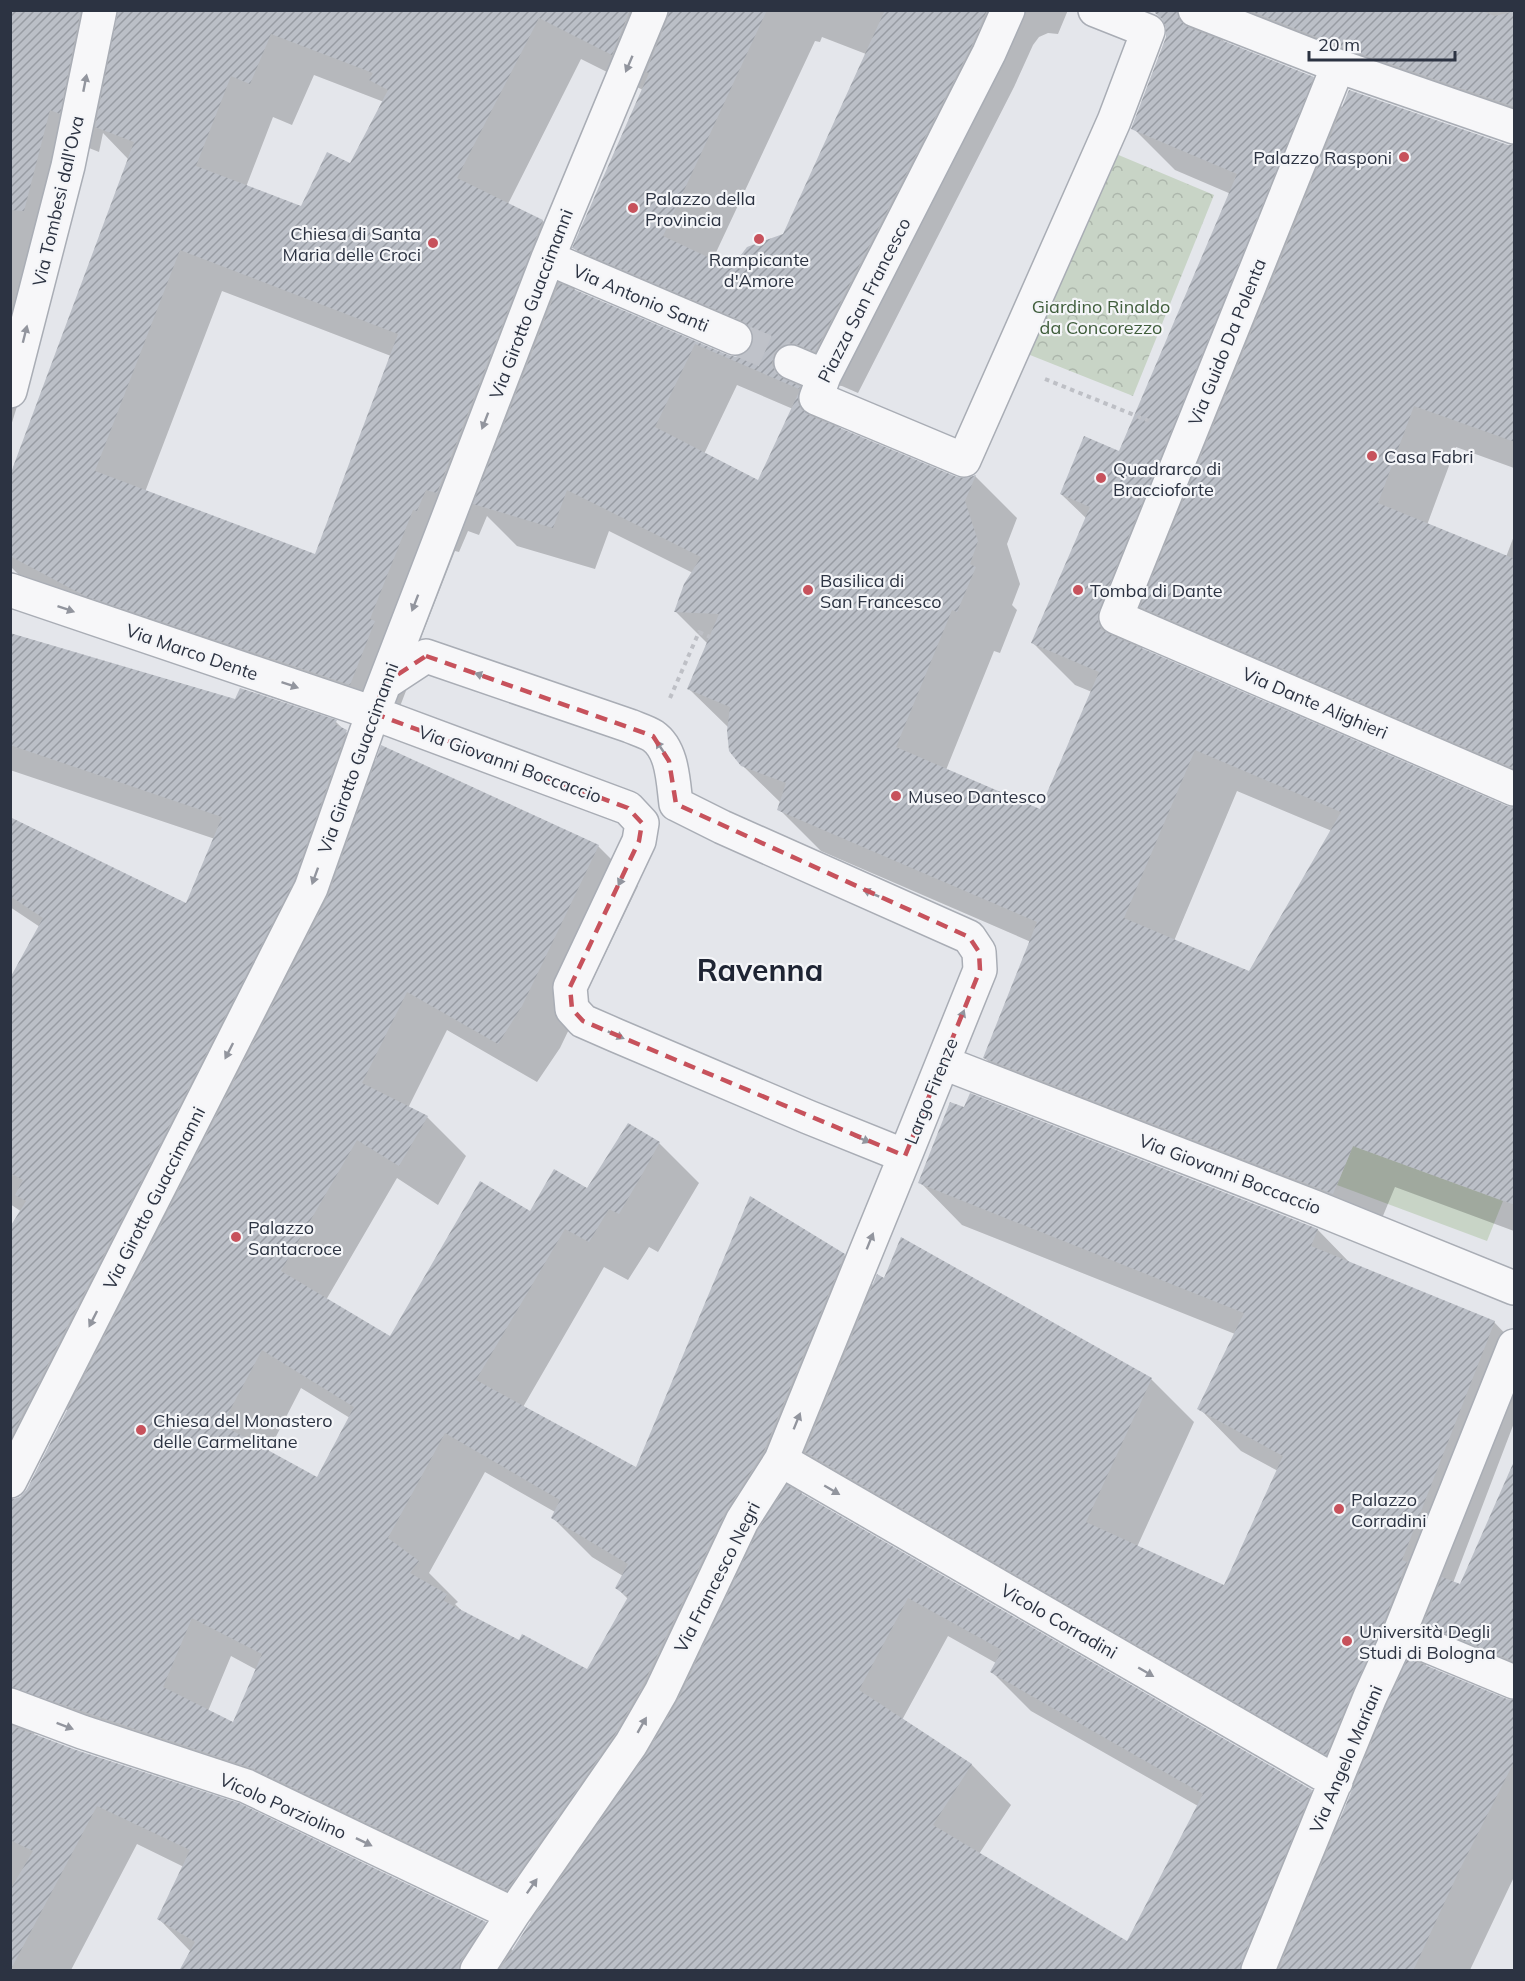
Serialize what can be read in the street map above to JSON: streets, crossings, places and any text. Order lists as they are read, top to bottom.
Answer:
{
  "streets": {
    "street": [
      "Via Tombesi dall'Ova",
      "Via Antonio Santi",
      "Piazza San Francesco",
      "Via Girotto Guaccimanni",
      "Via Guido Da Polenta",
      "Via Marco Dente",
      "Via Dante Alighieri",
      "Via Giovanni Boccaccio",
      "Largo Firenze",
      "Via Francesco Negri",
      "Vicolo Corradini",
      "Via Angelo Mariani",
      "Vicolo Porziolino"
    ]
  },
  "crossings": [
    ["Via Antonio Santi", "Via Girotto Guaccimanni"],
    ["Via Girotto Guaccimanni", "Via Marco Dente"],
    ["Via Girotto Guaccimanni", "Via Giovanni Boccaccio"],
    ["Via Guido Da Polenta", "Via Dante Alighieri"],
    ["Via Marco Dente", "Via Giovanni Boccaccio"],
    ["Via Giovanni Boccaccio", "Largo Firenze"],
    ["Largo Firenze", "Via Francesco Negri"],
    ["Via Francesco Negri", "Vicolo Corradini"],
    ["Via Francesco Negri", "Vicolo Porziolino"],
    ["Vicolo Corradini", "Via Angelo Mariani"]
  ],
  "one_way": [
    "Via Tombesi dall'Ova",
    "Via Girotto Guaccimanni",
    "Via Marco Dente",
    "Via Francesco Negri",
    "Vicolo Corradini",
    "Vicolo Porziolino"
  ],
  "districts": ["Ravenna"],
  "parks": ["Giardino Rinaldo da Concorezzo"],
  "places": [
    "Palazzo Rasponi",
    "Palazzo della Provincia",
    "Rampicante d'Amore",
    "Chiesa di Santa Maria delle Croci",
    "Casa Fabri",
    "Quadrarco di Braccioforte",
    "Basilica di San Francesco",
    "Tomba di Dante",
    "Museo Dantesco",
    "Palazzo Santacroce",
    "Chiesa del Monastero delle Carmelitane",
    "Palazzo Corradini",
    "Università Degli Studi di Bologna"
  ],
  "scale_bar": "20 m"
}
